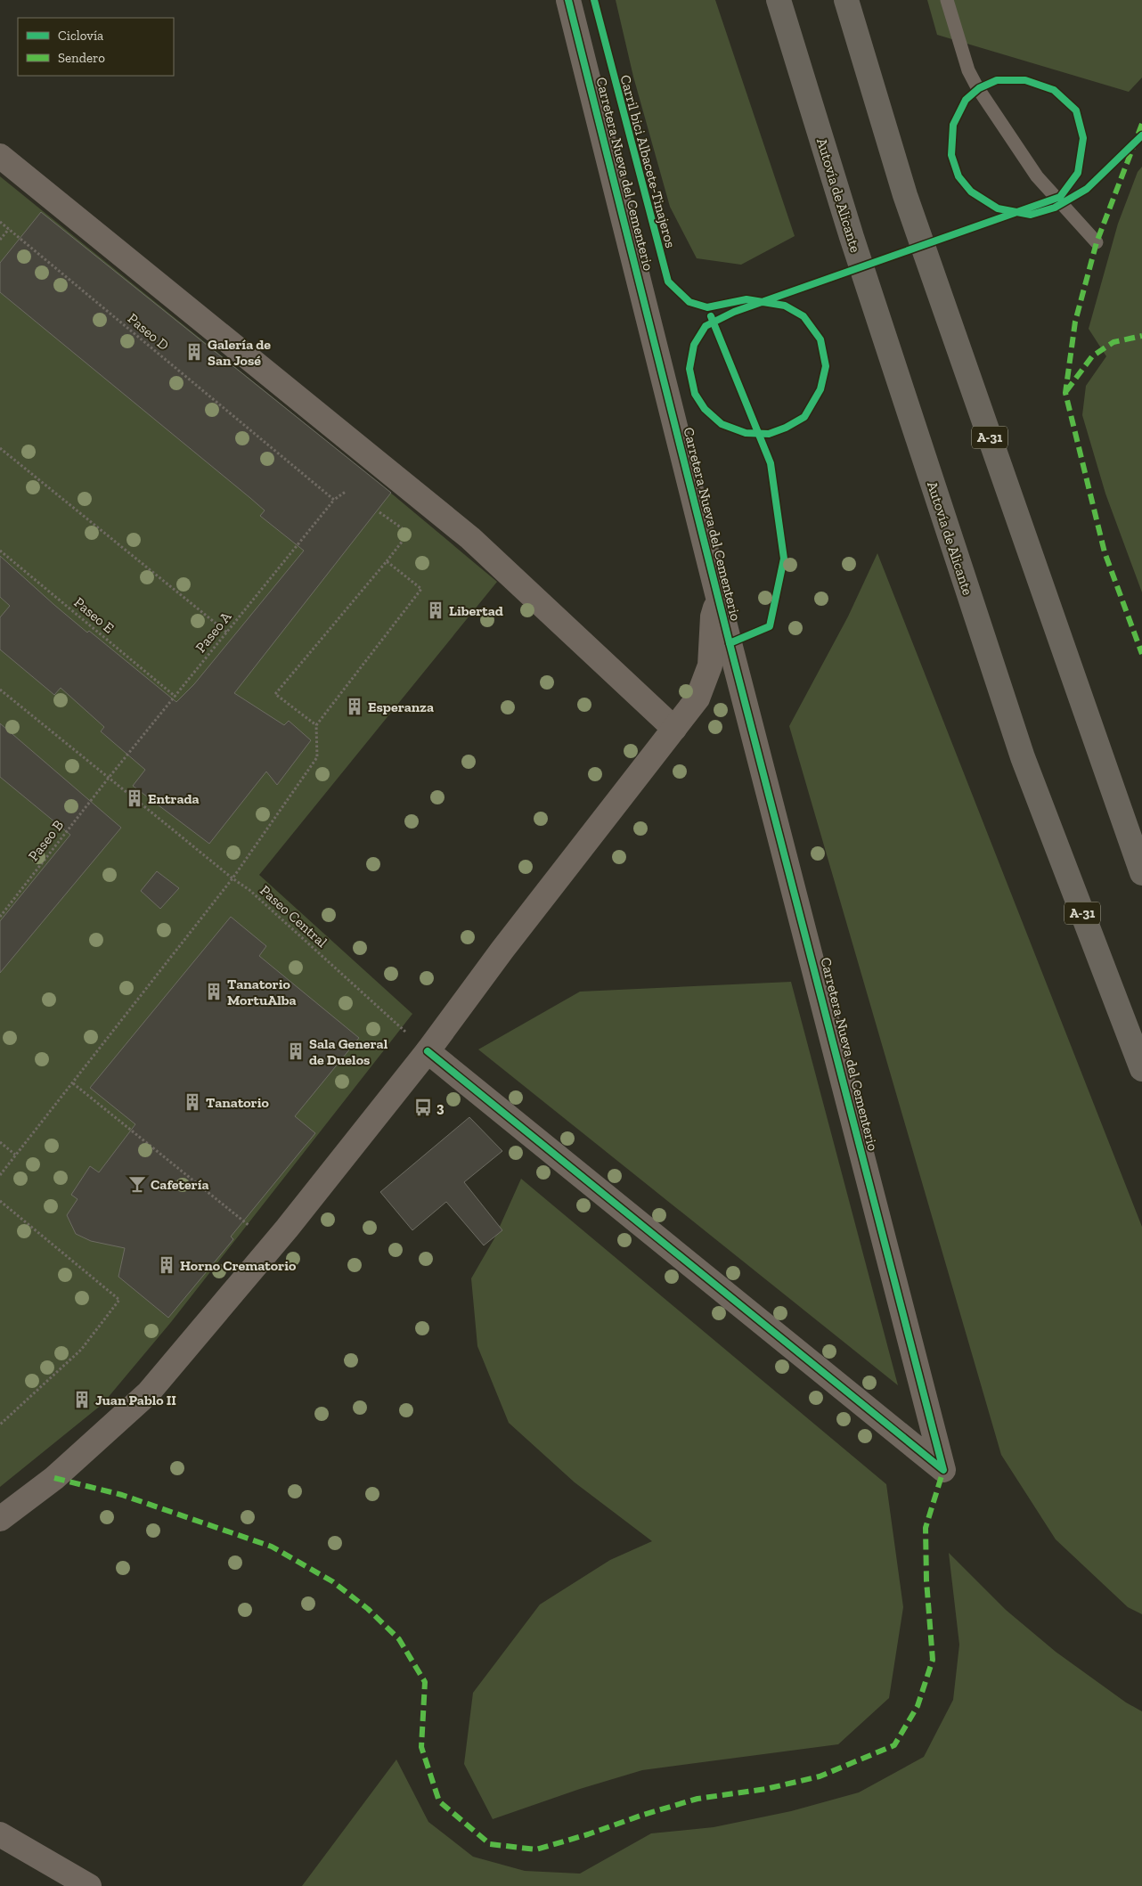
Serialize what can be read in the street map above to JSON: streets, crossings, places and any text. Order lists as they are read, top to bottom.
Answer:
{
  "streets": {
    "highway": ["Autovía de Alicante", "A-31"],
    "street": ["Carretera Nueva del Cementerio"],
    "path": [
      "Paseo D",
      "Paseo E",
      "Paseo A",
      "Paseo B",
      "Paseo Central"
    ],
    "cycle path": ["Carril bici Albacete-Tinajeros"]
  },
  "crossings": [
    ["Carretera Nueva del Cementerio", "Paseo Central"],
    ["Paseo D", "Paseo A"],
    ["Paseo E", "Paseo A"],
    ["Paseo A", "Paseo B"]
  ],
  "places": {
    "building": [
      "Galería de San José",
      "Libertad",
      "Esperanza",
      "Entrada",
      "Tanatorio MortuAlba",
      "Sala General de Duelos",
      "Tanatorio",
      "Horno Crematorio",
      "Juan Pablo II"
    ],
    "bus stop": ["3"],
    "bar": ["Cafetería"]
  },
  "legend": ["Ciclovía", "Sendero"]
}
